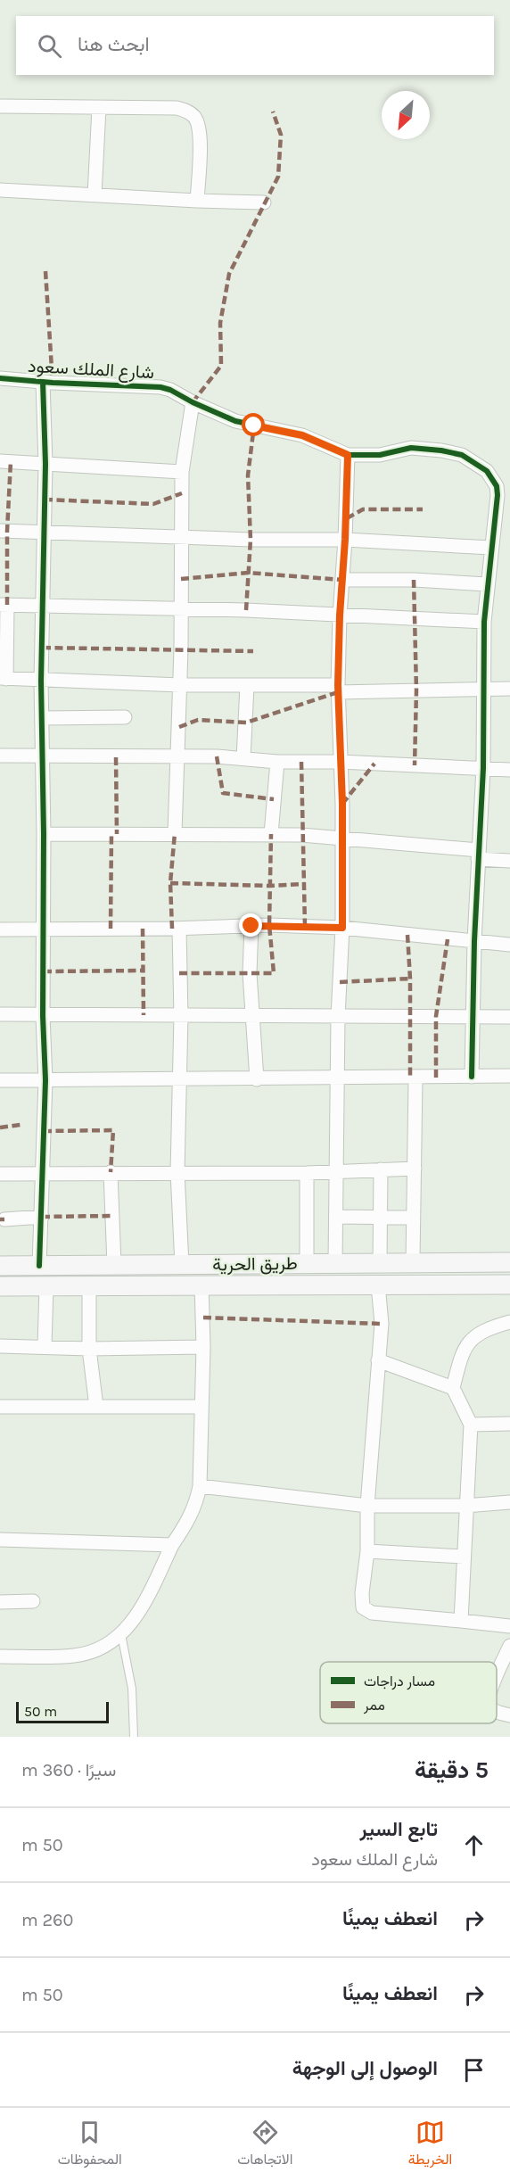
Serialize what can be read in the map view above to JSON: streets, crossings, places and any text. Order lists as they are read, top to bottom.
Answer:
{
  "streets": {
    "main road": ["طريق الحرية"],
    "street": ["شارع الملك سعود"]
  },
  "legend": ["مسار دراجات", "ممر"],
  "scale_bar": "50 m",
  "north": "bottom left",
  "page": {
    "search": "ابحث هنا",
    "scale": "50 m",
    "heading": ["5 دقيقة", "سيرًا · 360 m"],
    "list": [
      ["تابع السير", "شارع الملك سعود", "50 m"],
      ["انعطف يمينًا", "260 m"],
      ["انعطف يمينًا", "50 m"],
      "الوصول إلى الوجهة"
    ],
    "nav": ["الخريطة", "الاتجاهات", "المحفوظات"]
  }
}
